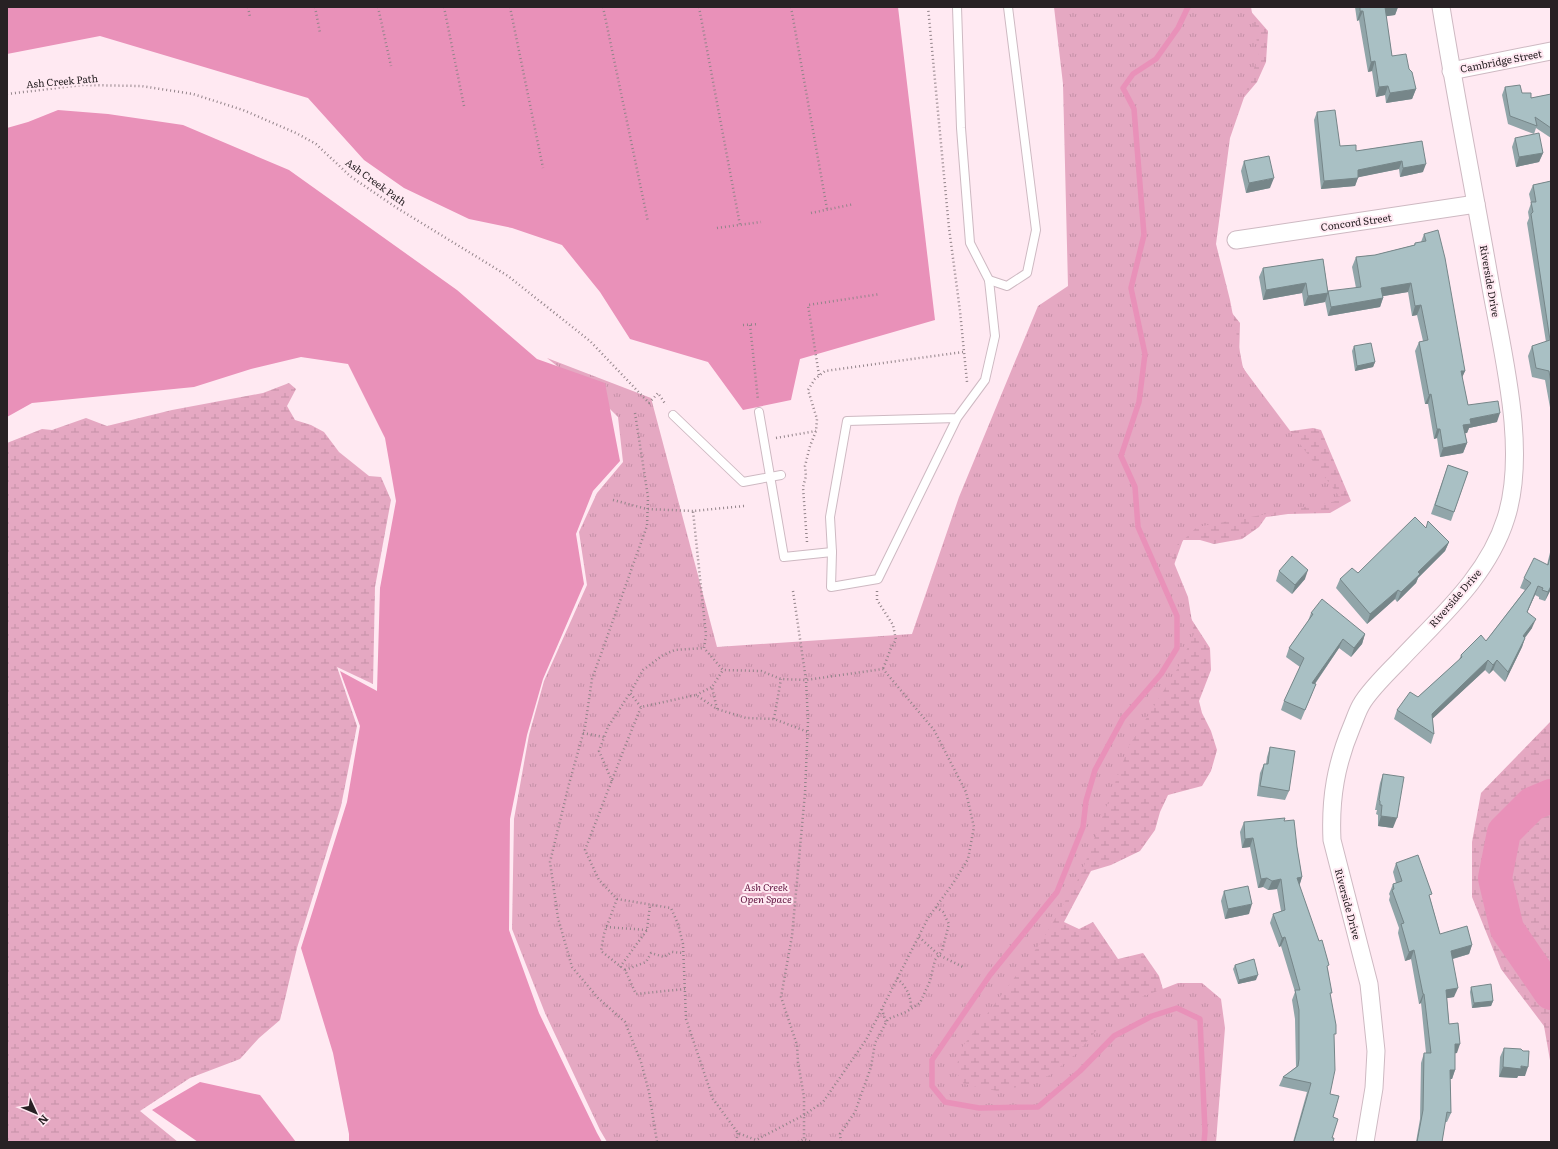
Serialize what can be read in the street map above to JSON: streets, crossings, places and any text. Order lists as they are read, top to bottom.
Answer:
{
  "streets": {
    "street": ["Cambridge Street", "Concord Street", "Riverside Drive"],
    "path": ["Ash Creek Path"]
  },
  "crossings": [
    ["Cambridge Street", "Riverside Drive"],
    ["Concord Street", "Riverside Drive"]
  ],
  "parks": ["Ash Creek Open Space"],
  "north": "bottom right"
}
